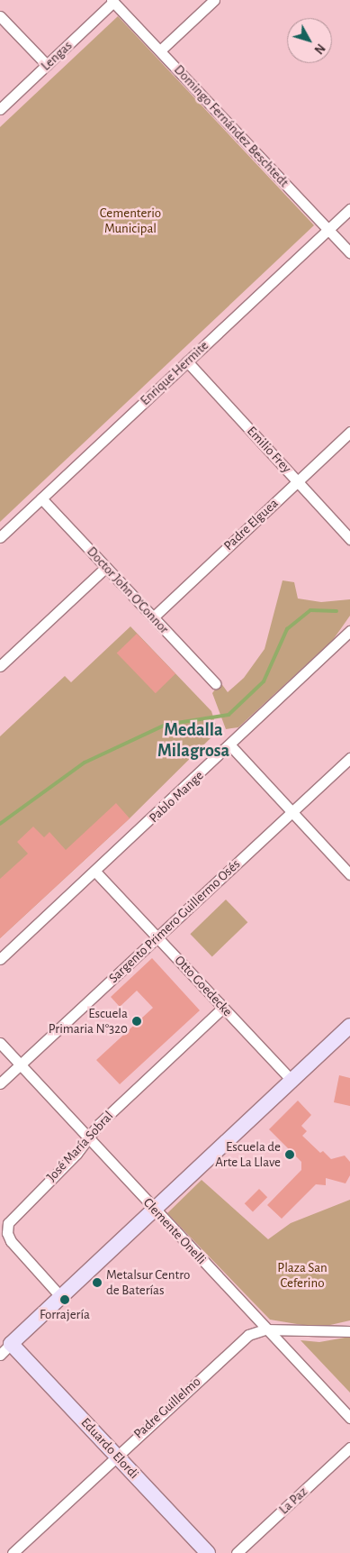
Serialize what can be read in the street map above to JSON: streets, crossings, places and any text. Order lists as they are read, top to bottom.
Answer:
{
  "streets": {
    "main road": ["Eduardo Elordi"],
    "street": [
      "Lengas",
      "Domingo Fernández Beschtedt",
      "Enrique Hermite",
      "Emilio Frey",
      "Padre Elguea",
      "Doctor John O'Connor",
      "Pablo Mange",
      "Sargento Primero Guillermo Osés",
      "Otto Goedecke",
      "José María Sobral",
      "Clemente Onelli",
      "Padre Guillelmo",
      "La Paz"
    ]
  },
  "crossings": [
    ["Lengas", "Domingo Fernández Beschtedt"],
    ["Domingo Fernández Beschtedt", "Enrique Hermite"],
    ["Enrique Hermite", "Emilio Frey"],
    ["Enrique Hermite", "Doctor John O'Connor"],
    ["Emilio Frey", "Padre Elguea"],
    ["Padre Elguea", "Doctor John O'Connor"],
    ["Pablo Mange", "Otto Goedecke"],
    ["Sargento Primero Guillermo Osés", "Otto Goedecke"],
    ["Sargento Primero Guillermo Osés", "Clemente Onelli"],
    ["Otto Goedecke", "José María Sobral"],
    ["José María Sobral", "Clemente Onelli"],
    ["Clemente Onelli", "Padre Guillelmo"],
    ["Padre Guillelmo", "Eduardo Elordi"]
  ],
  "districts": ["Medalla Milagrosa"],
  "parks": ["Cementerio Municipal", "Plaza San Ceferino"],
  "places": [
    "Escuela Primaria N°320",
    "Escuela de Arte La Llave",
    "Metalsur Centro de Baterías",
    "Forrajería"
  ],
  "north": "bottom right"
}
